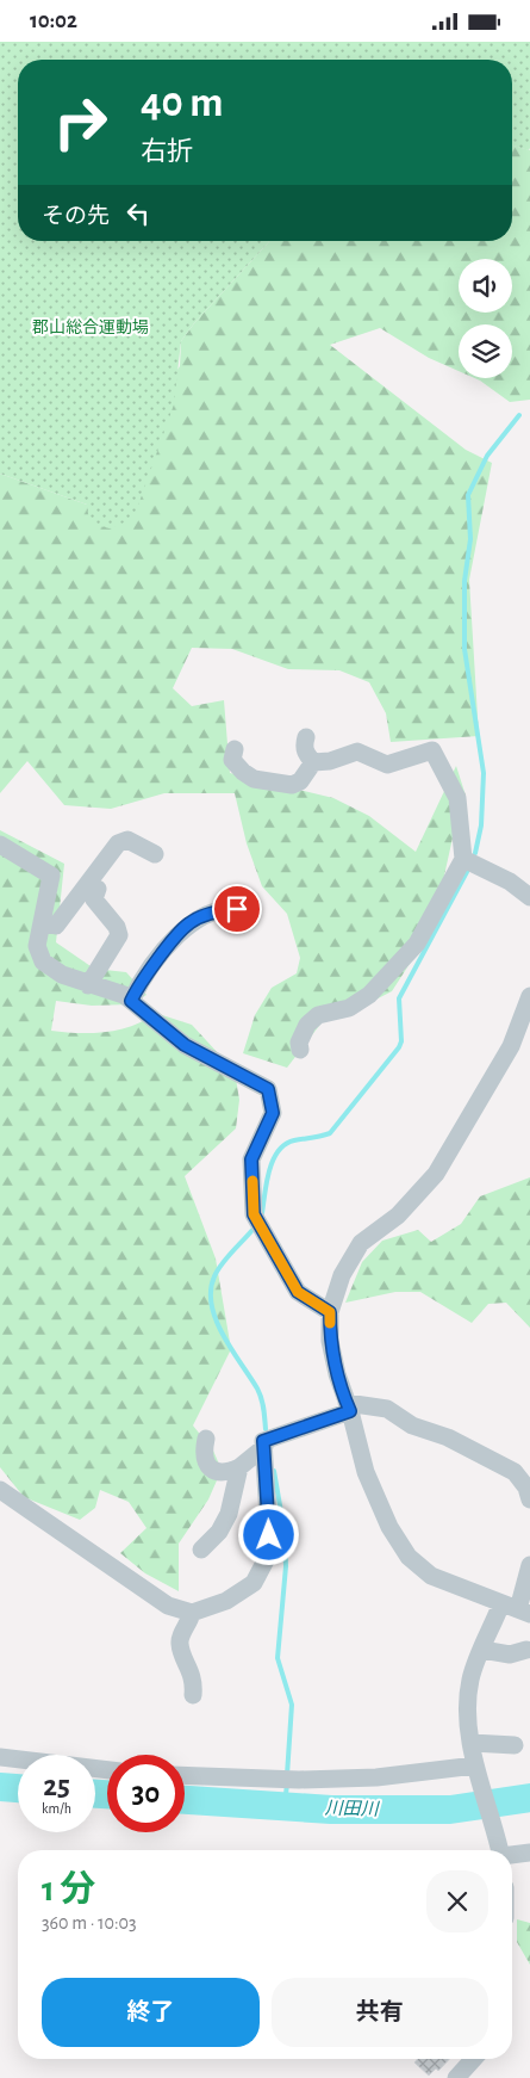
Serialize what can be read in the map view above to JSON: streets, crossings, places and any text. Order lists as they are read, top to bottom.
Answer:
{
  "water": ["川田川"],
  "parks": ["郡山総合運動場"],
  "page": {
    "status": "10:02",
    "turn": ["40 m", "右折"],
    "then": "その先",
    "speed": "25 km/h",
    "limit": "30",
    "heading": ["1 分", "360 m · 10:03"],
    "buttons": ["終了", "共有"]
  }
}
